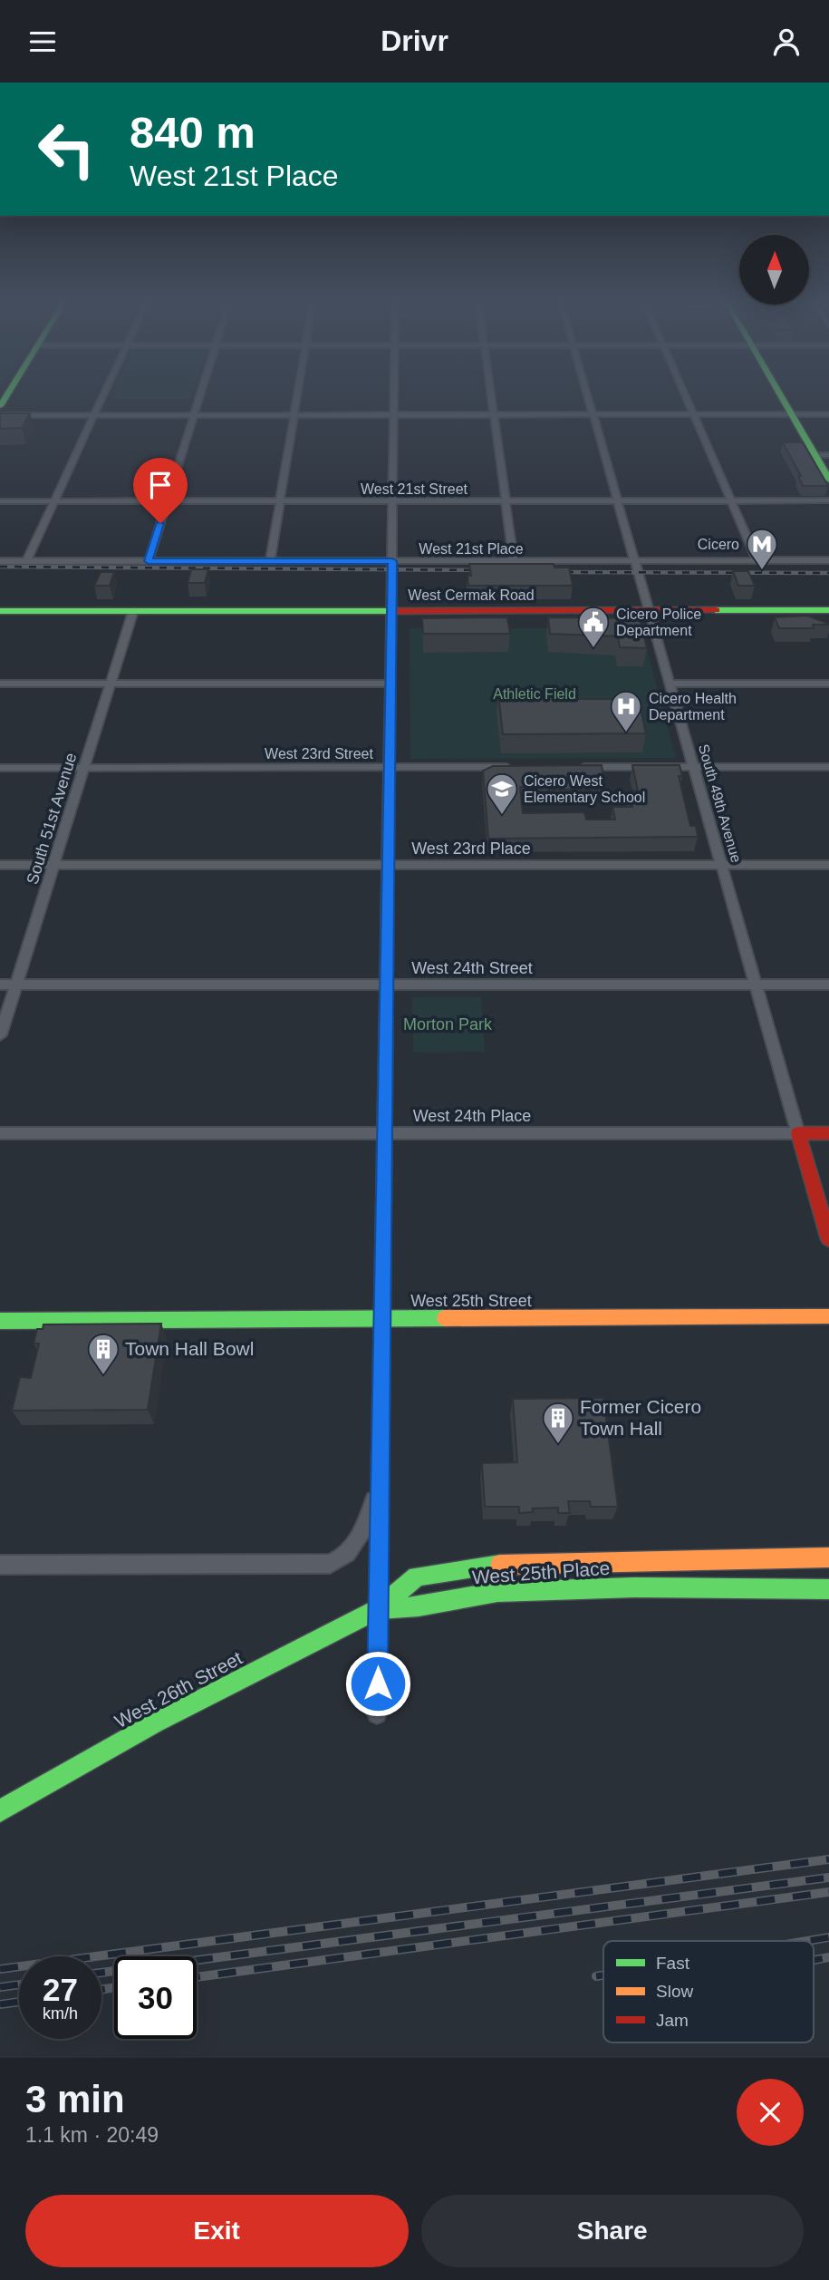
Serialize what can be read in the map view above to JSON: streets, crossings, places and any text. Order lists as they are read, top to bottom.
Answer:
{
  "streets": {
    "main road": [
      "West Cermak Road",
      "South 49th Avenue",
      "West 24th Place",
      "West 25th Street",
      "West 25th Place",
      "West 26th Street"
    ],
    "street": [
      "West 21st Street",
      "West 21st Place",
      "West 23rd Street",
      "South 51st Avenue",
      "West 23rd Place",
      "West 24th Street"
    ]
  },
  "crossings": [
    ["West 21st Street", "South 49th Avenue"],
    ["West 21st Place", "South 49th Avenue"],
    ["West Cermak Road", "South 49th Avenue"],
    ["West Cermak Road", "South 51st Avenue"],
    ["West 23rd Street", "South 51st Avenue"],
    ["South 49th Avenue", "West 23rd Place"],
    ["South 49th Avenue", "West 24th Street"],
    ["South 49th Avenue", "West 24th Place"],
    ["South 51st Avenue", "West 23rd Place"],
    ["South 51st Avenue", "West 24th Street"],
    ["West 25th Place", "West 26th Street"]
  ],
  "parks": ["Athletic Field", "Morton Park"],
  "places": {
    "metro station": ["Cicero"],
    "public building": ["Cicero Police Department"],
    "hospital": ["Cicero Health Department"],
    "school or university": ["Cicero West Elementary School"],
    "building": ["Town Hall Bowl", "Former Cicero Town Hall"]
  },
  "legend": ["Fast", "Slow", "Jam"],
  "north": "top",
  "page": {
    "header": "Drivr",
    "turn": ["840 m", "West 21st Place"],
    "speed": "27 km/h",
    "limit": "30",
    "heading": ["3 min", "1.1 km · 20:49"],
    "buttons": ["Exit", "Share"]
  }
}
